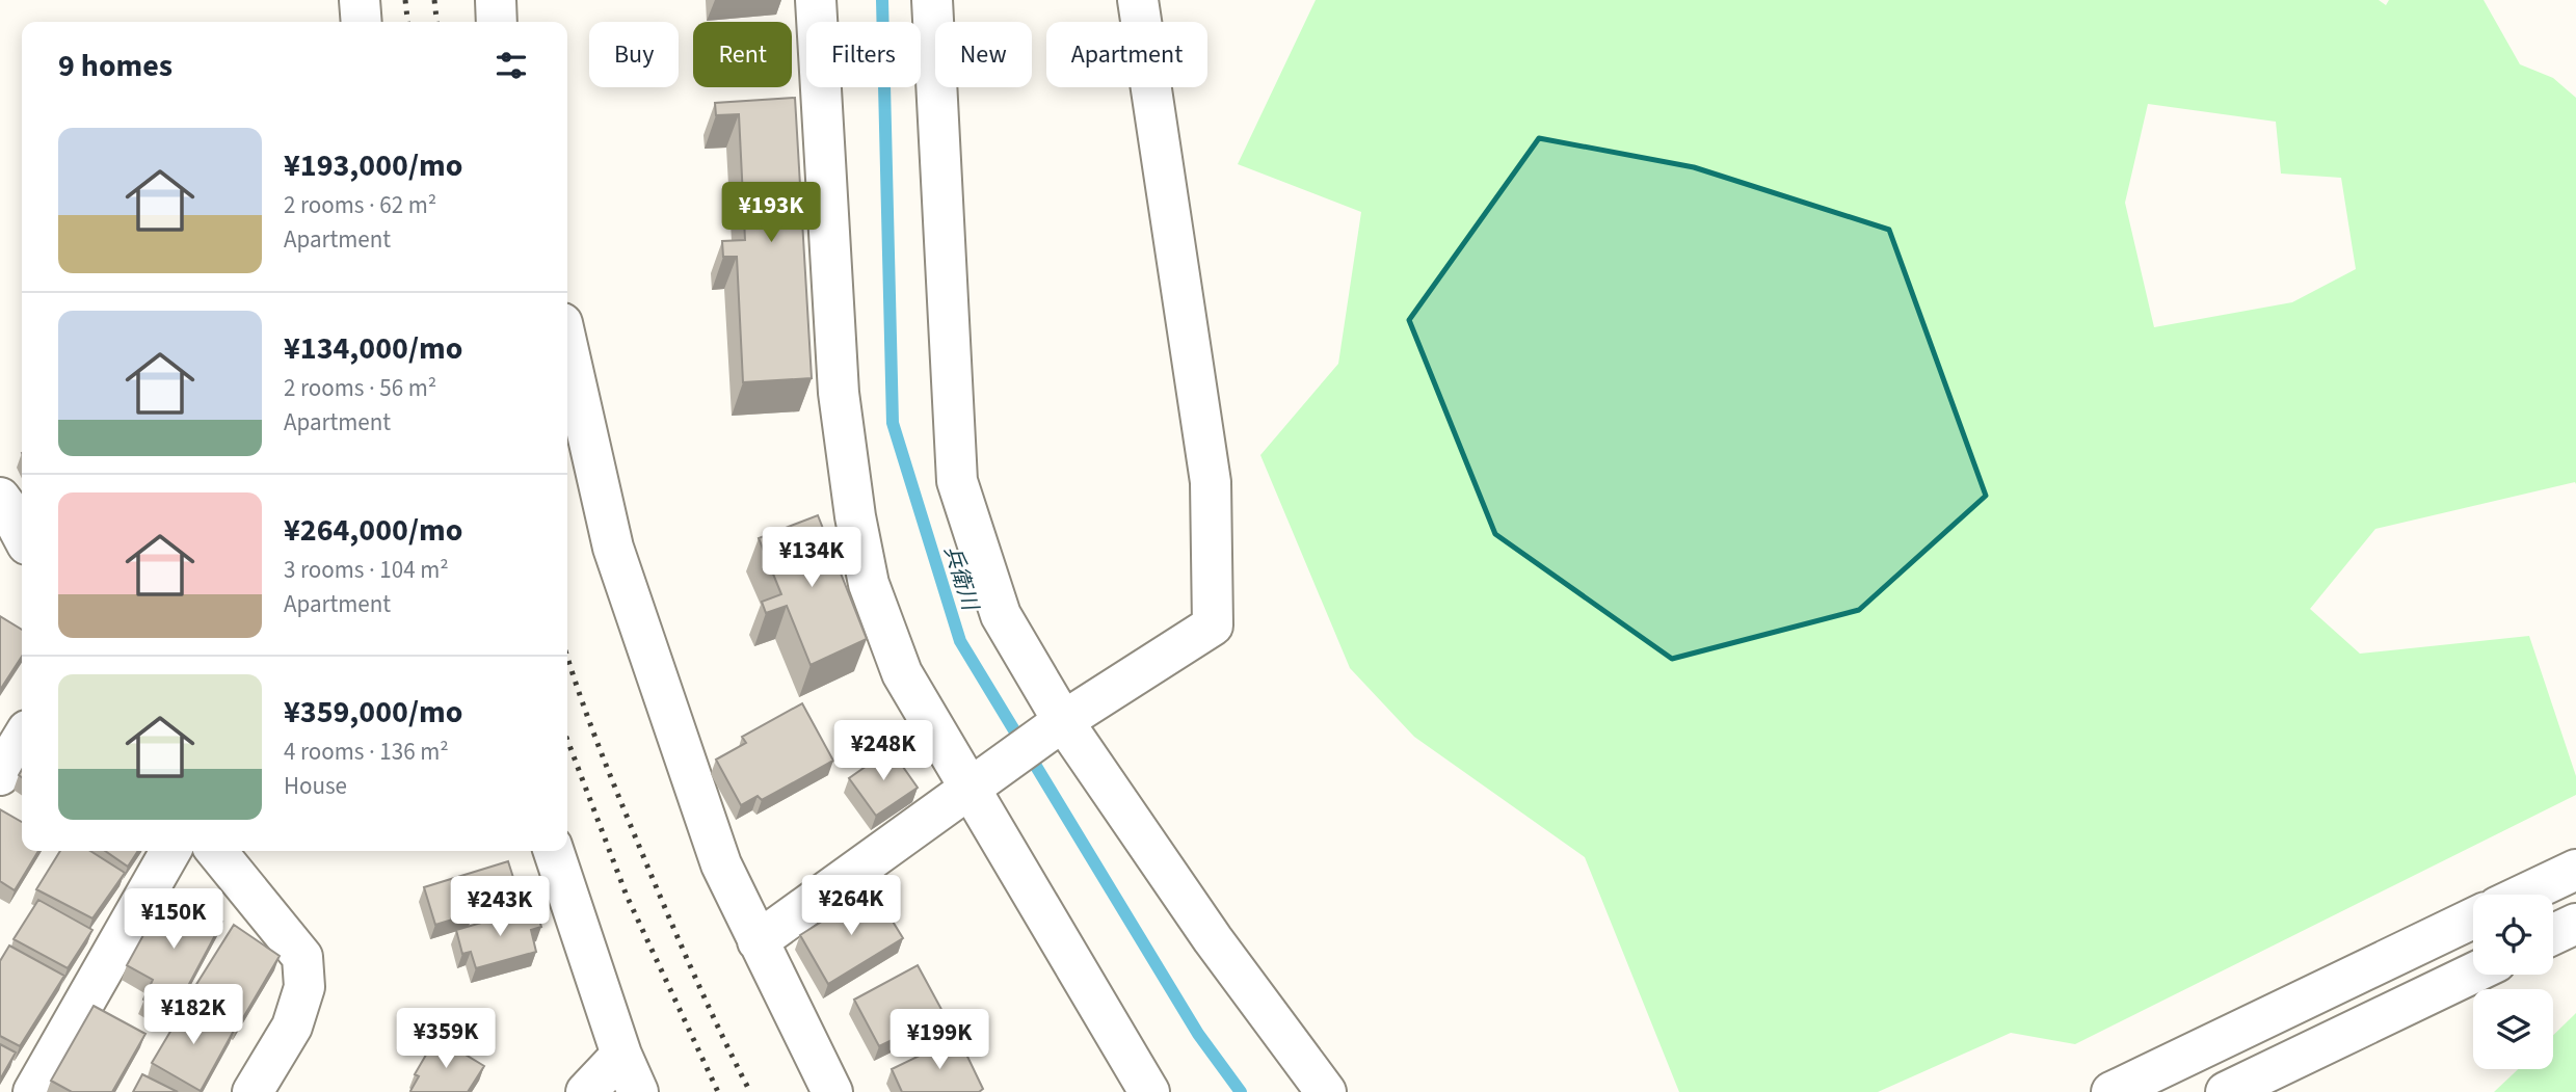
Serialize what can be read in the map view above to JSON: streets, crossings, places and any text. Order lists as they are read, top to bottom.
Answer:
{
  "water": ["兵衛川"],
  "page": {
    "chip": [
      "Buy",
      "Rent",
      "Filters",
      "New",
      "Apartment"
    ],
    "heading": "9 homes",
    "list": [
      {
        "name": "¥193,000/mo",
        "note": "2 rooms · 62 m² · Apartment"
      },
      {
        "name": "¥134,000/mo",
        "note": "2 rooms · 56 m² · Apartment"
      },
      {
        "name": "¥264,000/mo",
        "note": "3 rooms · 104 m² · Apartment"
      },
      {
        "name": "¥359,000/mo",
        "note": "4 rooms · 136 m² · House"
      }
    ],
    "price": [
      "¥193K",
      "¥134K",
      "¥248K",
      "¥264K",
      "¥243K",
      "¥150K",
      "¥182K",
      "¥359K",
      "¥199K"
    ]
  }
}
